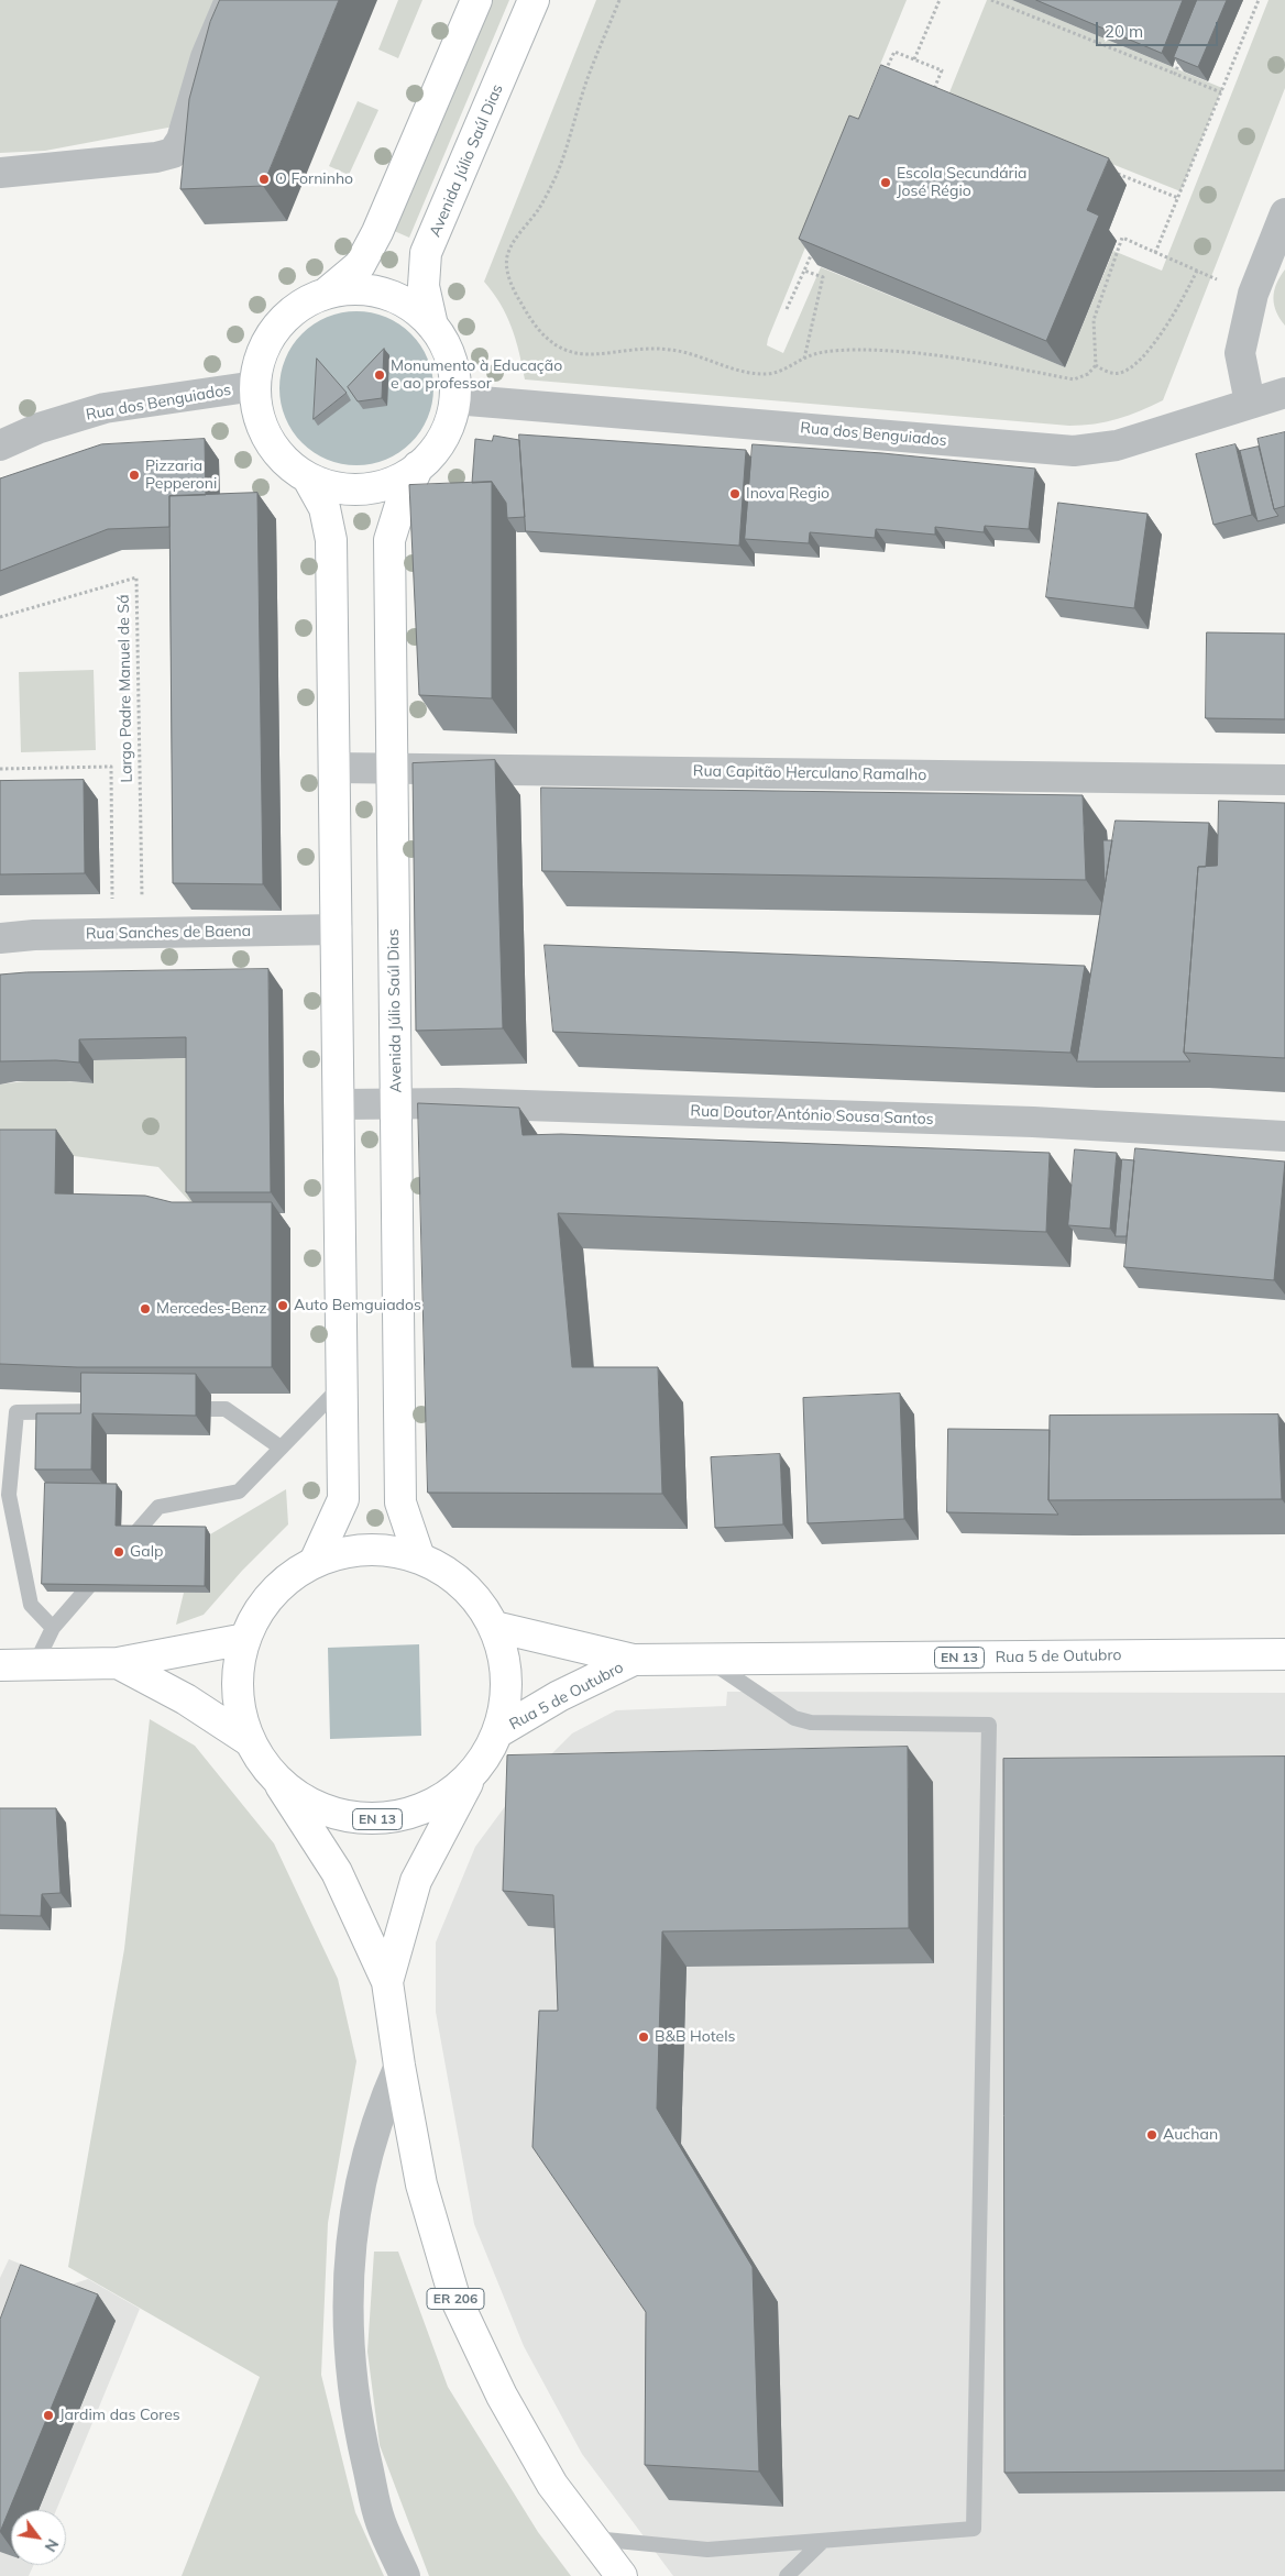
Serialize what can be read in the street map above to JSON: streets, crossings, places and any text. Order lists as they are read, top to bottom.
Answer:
{
  "streets": {
    "main road": [
      "Avenida Júlio Saúl Dias",
      "Rua 5 de Outubro",
      "EN 13",
      "ER 206"
    ],
    "street": [
      "Rua dos Benguiados",
      "Rua Capitão Herculano Ramalho",
      "Rua Sanches de Baena",
      "Rua Doutor António Sousa Santos"
    ],
    "path": ["Largo Padre Manuel de Sá"]
  },
  "crossings": [
    ["Avenida Júlio Saúl Dias", "Rua Capitão Herculano Ramalho"],
    ["Avenida Júlio Saúl Dias", "Rua Doutor António Sousa Santos"],
    ["Avenida Júlio Saúl Dias", "EN 13"],
    ["Rua 5 de Outubro", "EN 13"],
    ["EN 13", "ER 206"]
  ],
  "places": [
    "O Forninho",
    "Escola Secundária José Régio",
    "Monumento à Educação e ao professor",
    "Pizzaria Pepperoni",
    "Inova Regio",
    "Auto Bemguiados",
    "Mercedes-Benz",
    "Galp",
    "B&B Hotels",
    "Auchan",
    "Jardim das Cores"
  ],
  "scale_bar": "20 m",
  "north": "bottom right"
}
